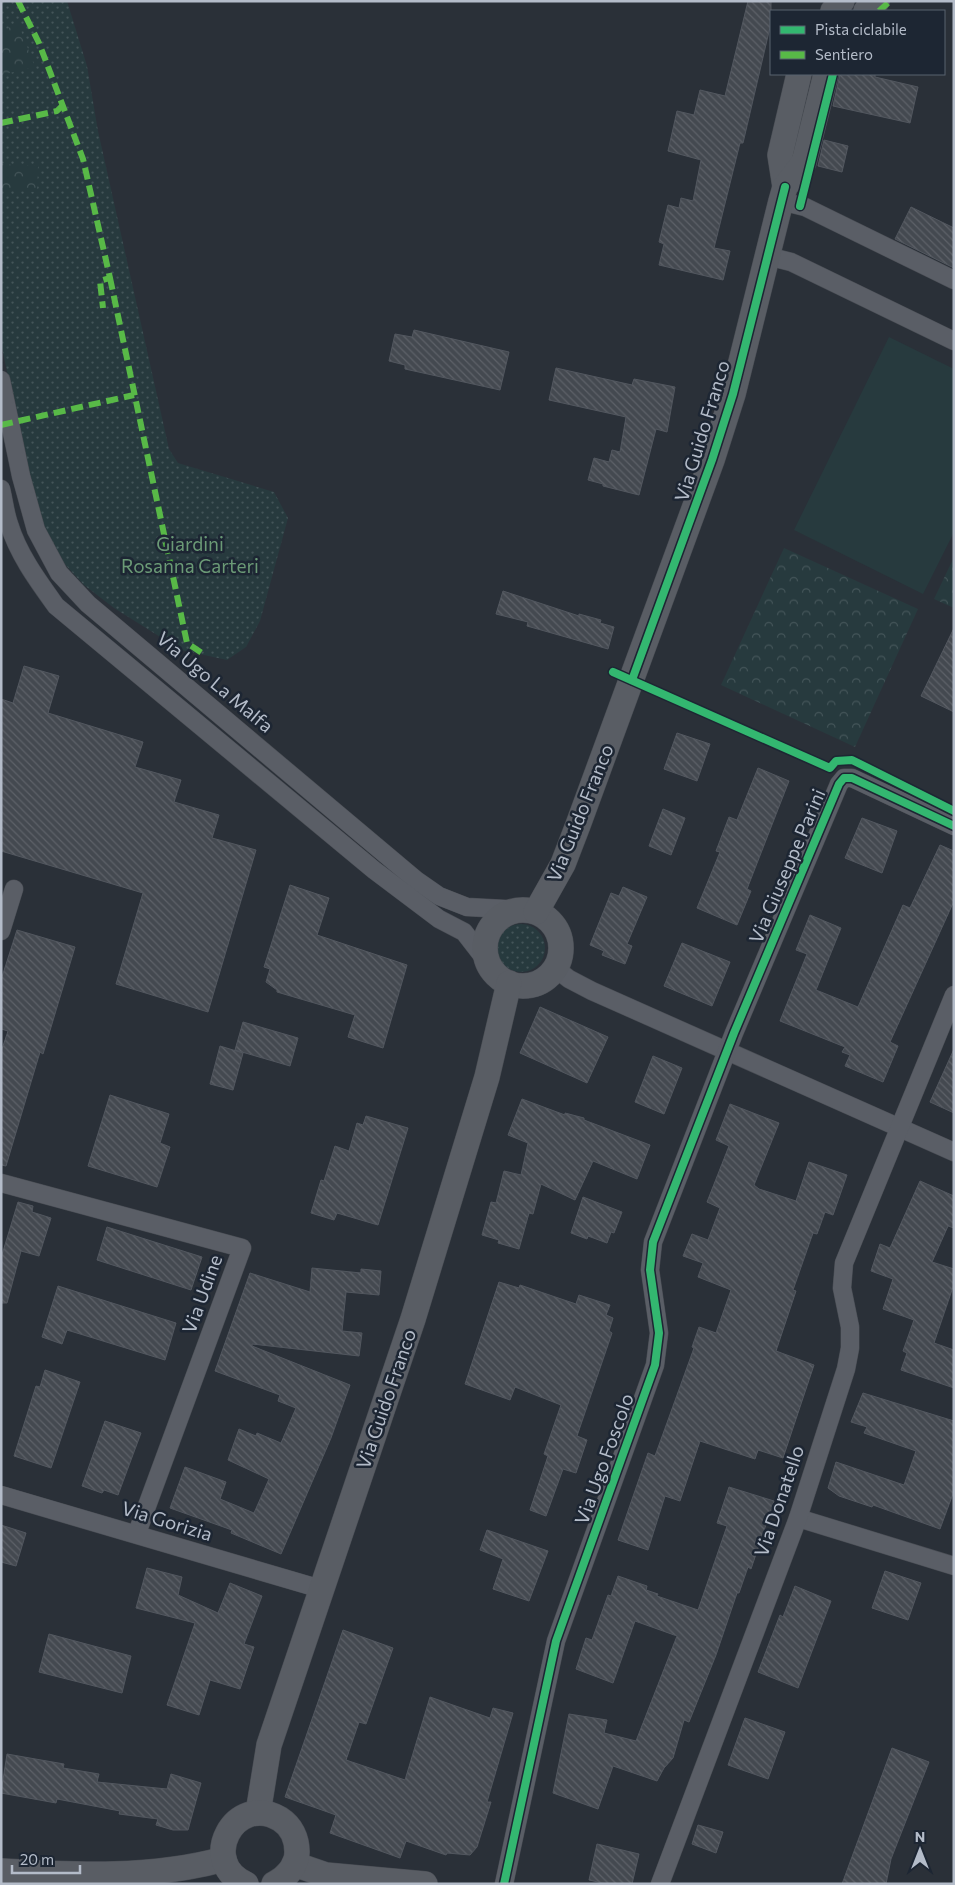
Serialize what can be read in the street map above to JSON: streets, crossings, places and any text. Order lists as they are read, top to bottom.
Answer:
{
  "streets": {
    "street": [
      "Via Guido Franco",
      "Via Ugo La Malfa",
      "Via Giuseppe Parini",
      "Via Udine",
      "Via Ugo Foscolo",
      "Via Donatello",
      "Via Gorizia"
    ]
  },
  "crossings": [
    ["Via Guido Franco", "Via Ugo La Malfa"],
    ["Via Guido Franco", "Via Gorizia"],
    ["Via Giuseppe Parini", "Via Ugo Foscolo"],
    ["Via Udine", "Via Gorizia"]
  ],
  "parks": ["Giardini Rosanna Carteri"],
  "legend": ["Pista ciclabile", "Sentiero"],
  "scale_bar": "20 m",
  "north": "top"
}
